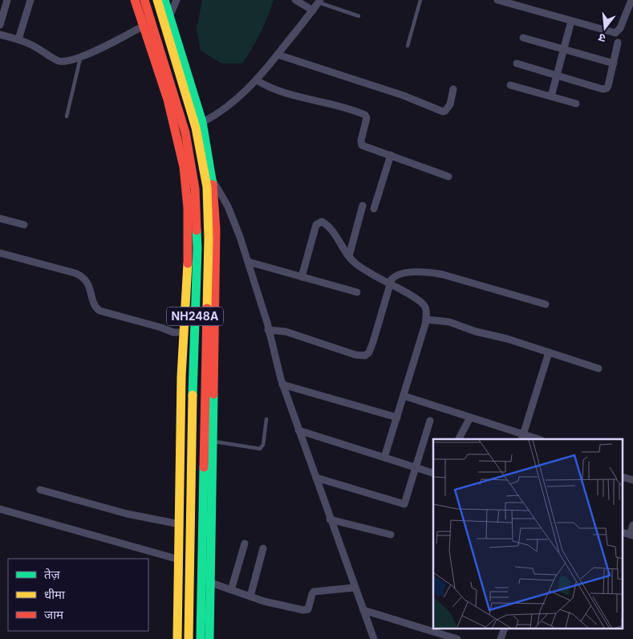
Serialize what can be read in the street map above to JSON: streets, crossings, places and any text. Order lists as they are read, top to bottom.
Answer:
{
  "streets": {
    "main road": ["NH248A"]
  },
  "legend": ["तेज़", "धीमा", "जाम"],
  "north": "bottom"
}
